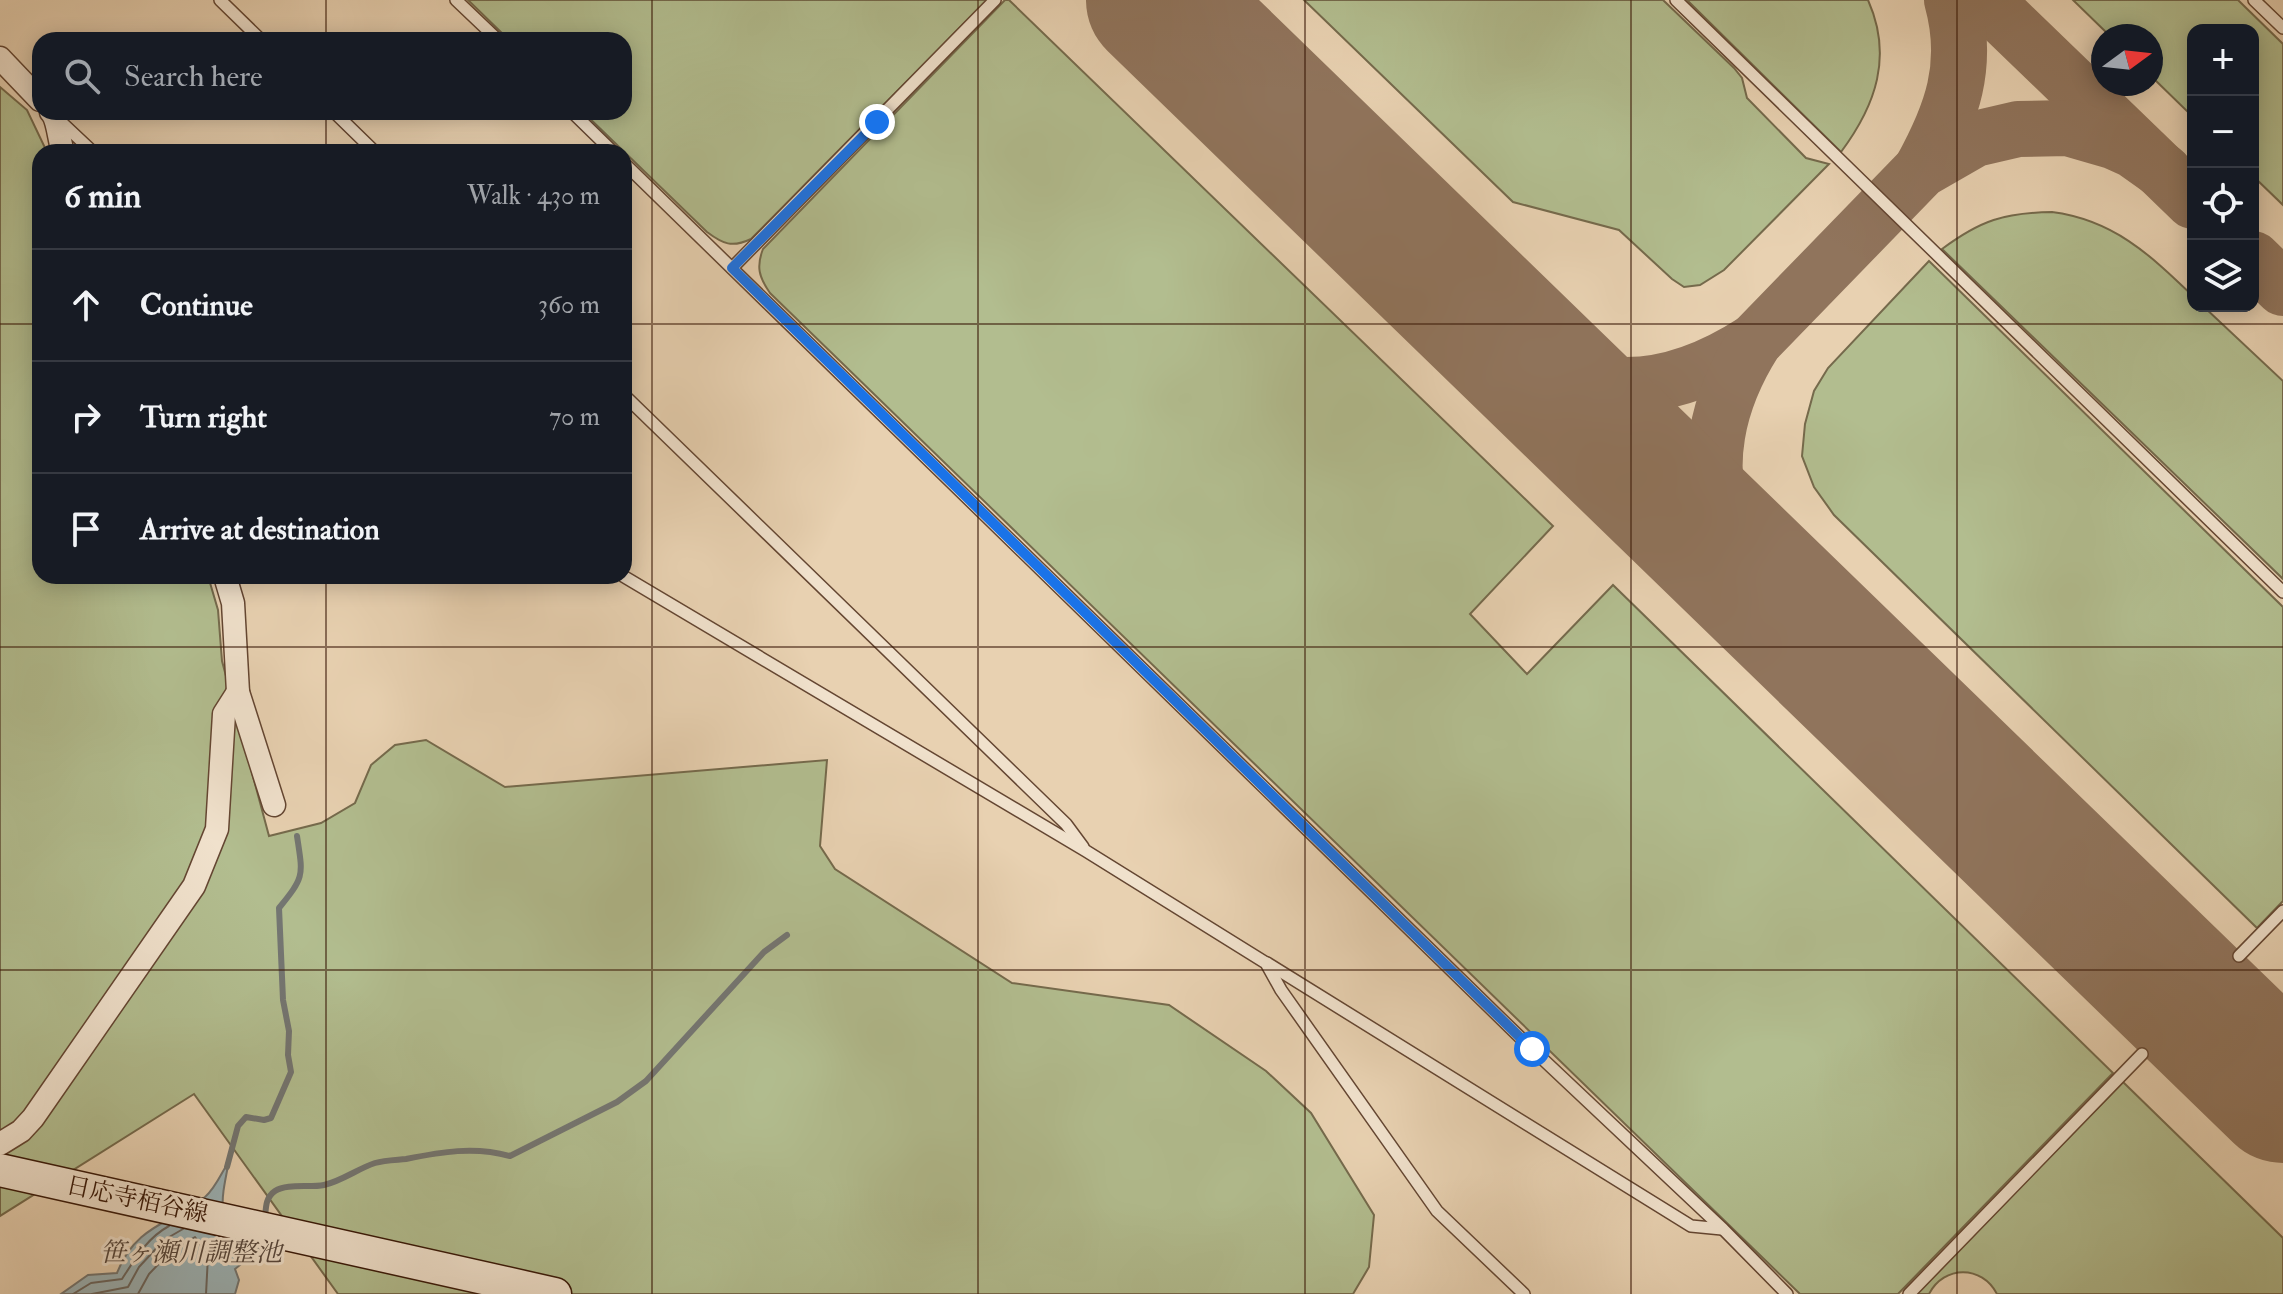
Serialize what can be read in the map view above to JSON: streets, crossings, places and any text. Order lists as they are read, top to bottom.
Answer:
{
  "streets": {
    "main road": ["日応寺栢谷線"]
  },
  "water": ["笹ヶ瀬川調整池"],
  "north": "right",
  "page": {
    "map_buttons": ["+", "−"],
    "search": "Search here",
    "heading": ["6 min", "Walk · 430 m"],
    "list": [
      ["Continue", "360 m"],
      ["Turn right", "70 m"],
      "Arrive at destination"
    ]
  }
}
